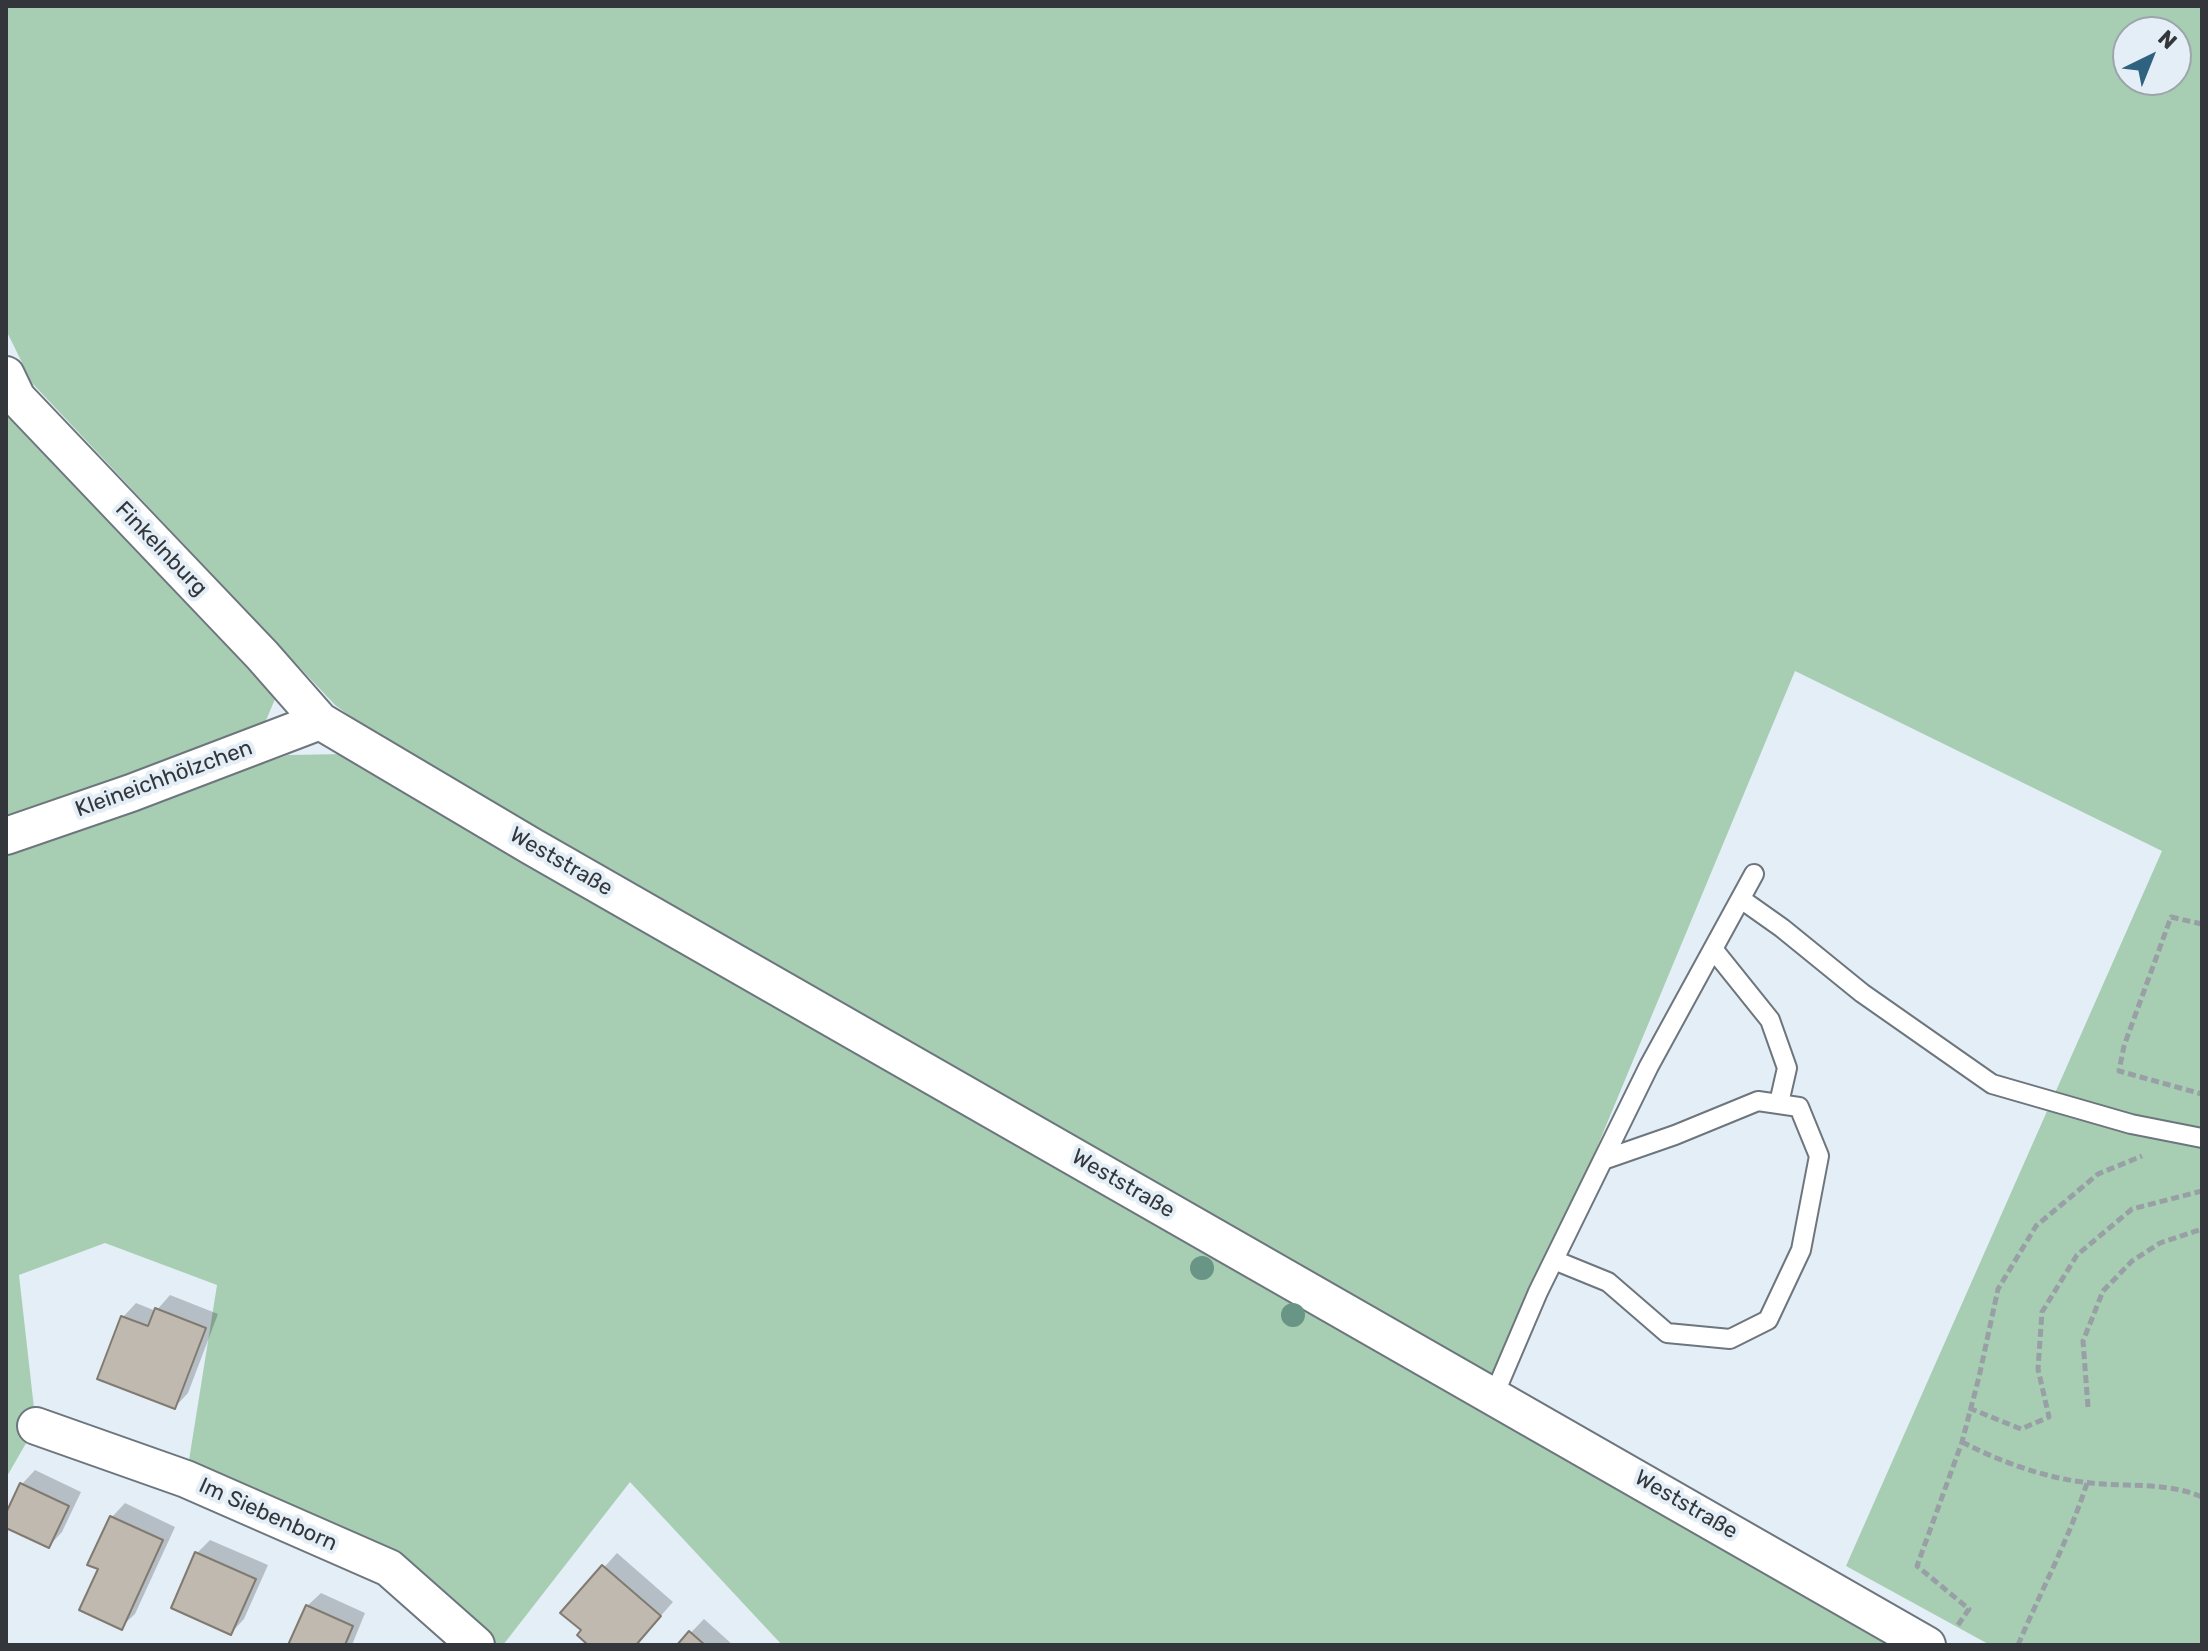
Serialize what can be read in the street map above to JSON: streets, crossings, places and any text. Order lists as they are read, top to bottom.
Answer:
{
  "streets": {
    "street": [
      "Finkelnburg",
      "Kleineichhölzchen",
      "Weststraße",
      "Im Siebenborn"
    ]
  },
  "crossings": [
    ["Finkelnburg", "Kleineichhölzchen"],
    ["Finkelnburg", "Weststraße"],
    ["Kleineichhölzchen", "Weststraße"]
  ],
  "north": "top right"
}
